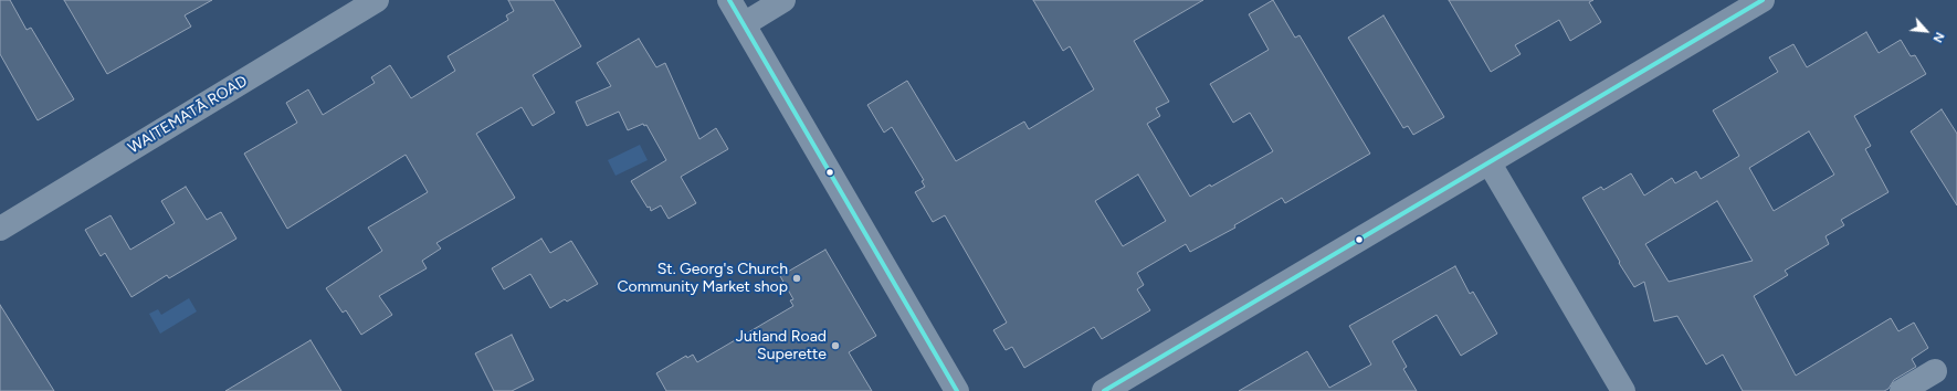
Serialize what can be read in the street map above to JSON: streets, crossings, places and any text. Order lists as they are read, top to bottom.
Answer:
{
  "streets": {
    "street": ["WAITEMATĀ ROAD"]
  },
  "places": ["St. Georg's Church Community Market shop", "Jutland Road Superette"],
  "north": "bottom right"
}
